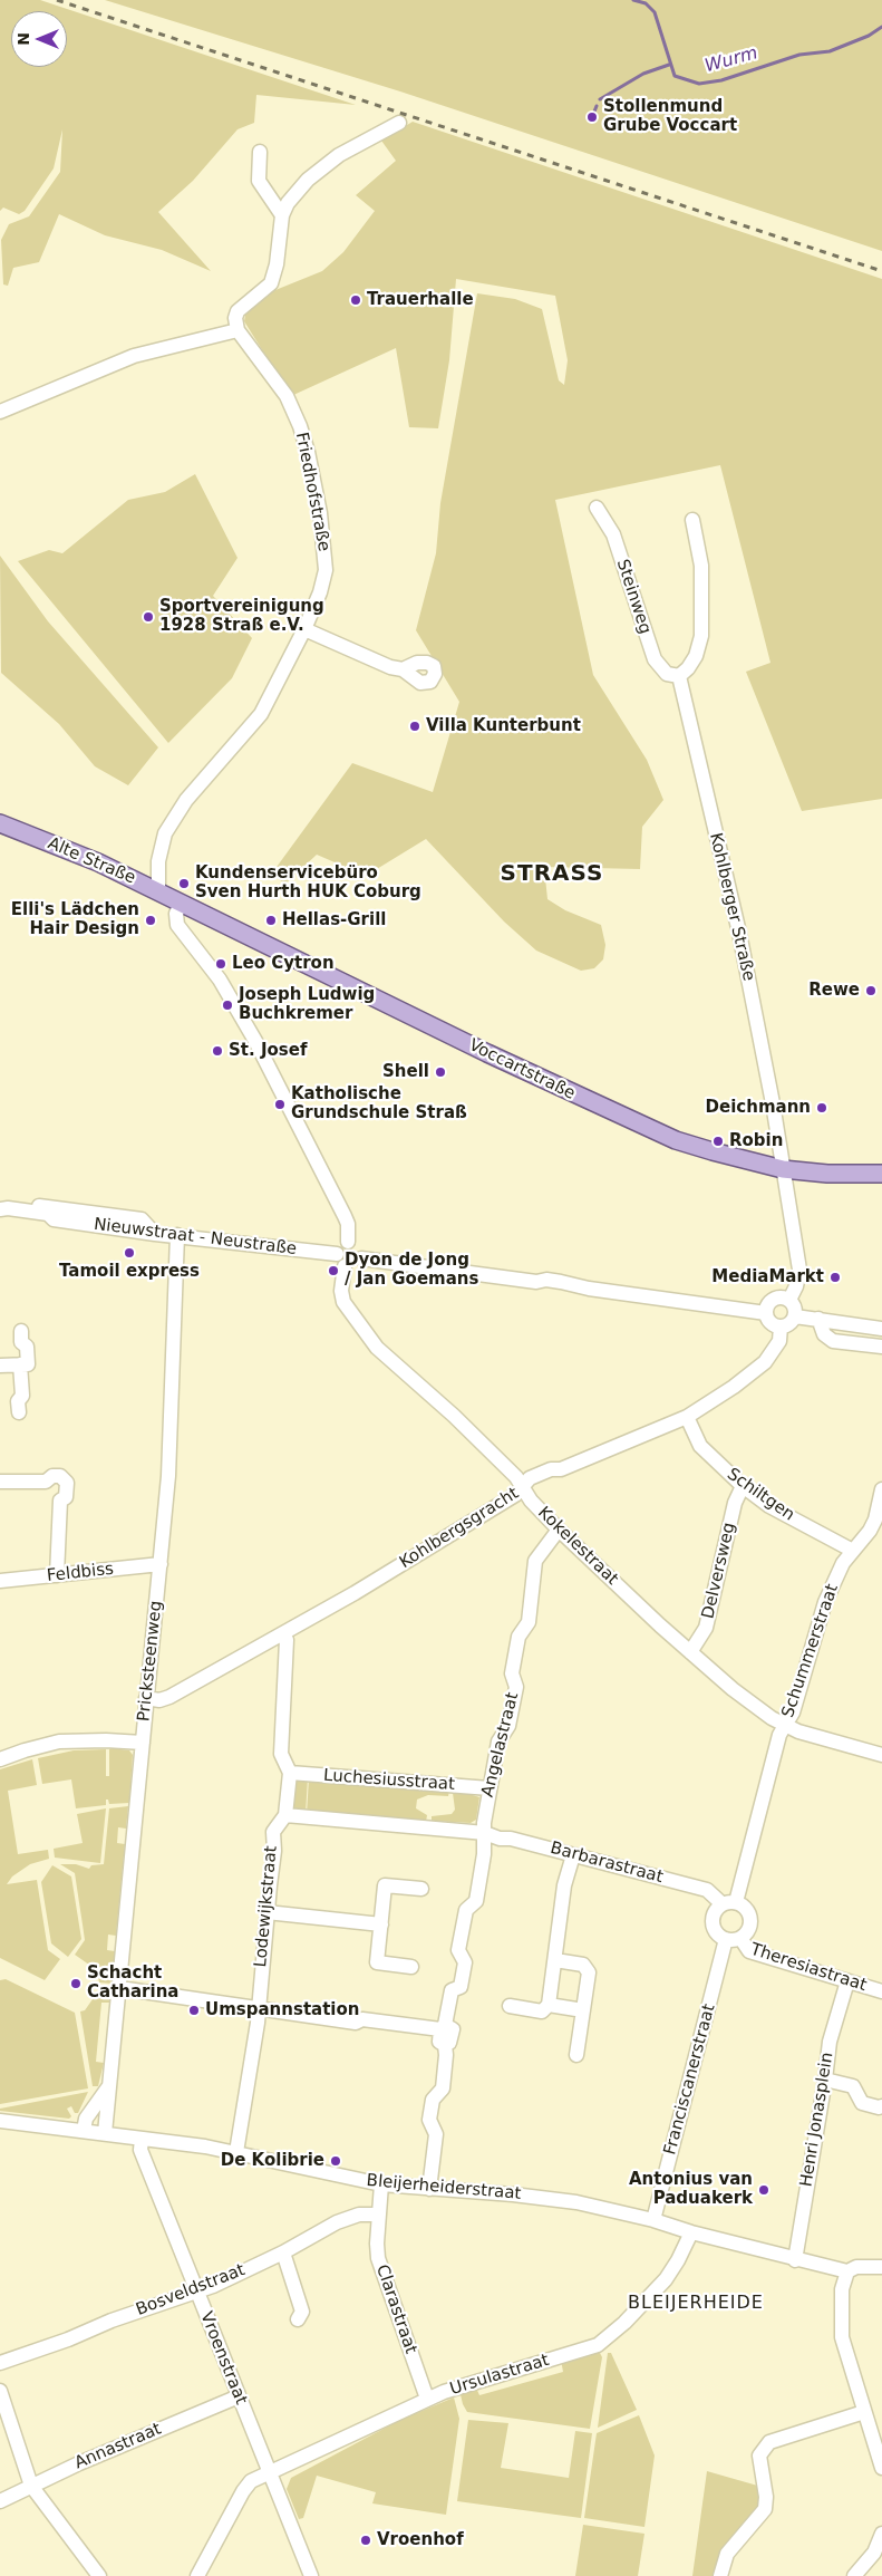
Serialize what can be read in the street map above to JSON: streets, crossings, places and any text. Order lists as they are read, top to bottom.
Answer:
{
  "streets": {
    "main road": ["Alte Straße", "Voccartstraße"],
    "street": [
      "Friedhofstraße",
      "Steinweg",
      "Kohlberger Straße",
      "Nieuwstraat - Neustraße",
      "Schiltgen",
      "Kohlbergsgracht",
      "Kokelestraat",
      "Delversweg",
      "Feldbiss",
      "Schummerstraat",
      "Pricksteenweg",
      "Angelastraat",
      "Luchesiusstraat",
      "Barbarastraat",
      "Lodewijkstraat",
      "Theresiastraat",
      "Franciscanerstraat",
      "Henri Jonasplein",
      "Bleijerheiderstraat",
      "Bosveldstraat",
      "Clarastraat",
      "Vroenstraat",
      "Ursulastraat",
      "Annastraat"
    ]
  },
  "crossings": [
    ["Friedhofstraße", "Alte Straße"],
    ["Steinweg", "Kohlberger Straße"],
    ["Alte Straße", "Voccartstraße"],
    ["Kohlberger Straße", "Voccartstraße"],
    ["Kohlberger Straße", "Kohlbergsgracht"],
    ["Nieuwstraat - Neustraße", "Kokelestraat"],
    ["Nieuwstraat - Neustraße", "Pricksteenweg"],
    ["Schiltgen", "Kohlbergsgracht"],
    ["Schiltgen", "Delversweg"],
    ["Schiltgen", "Schummerstraat"],
    ["Kohlbergsgracht", "Kokelestraat"],
    ["Kohlbergsgracht", "Pricksteenweg"],
    ["Kohlbergsgracht", "Lodewijkstraat"],
    ["Kokelestraat", "Delversweg"],
    ["Kokelestraat", "Schummerstraat"],
    ["Kokelestraat", "Angelastraat"],
    ["Feldbiss", "Pricksteenweg"],
    ["Pricksteenweg", "Bleijerheiderstraat"],
    ["Angelastraat", "Luchesiusstraat"],
    ["Angelastraat", "Barbarastraat"],
    ["Angelastraat", "Bleijerheiderstraat"],
    ["Luchesiusstraat", "Lodewijkstraat"],
    ["Barbarastraat", "Theresiastraat"],
    ["Barbarastraat", "Franciscanerstraat"],
    ["Lodewijkstraat", "Bleijerheiderstraat"],
    ["Theresiastraat", "Franciscanerstraat"],
    ["Theresiastraat", "Henri Jonasplein"],
    ["Franciscanerstraat", "Bleijerheiderstraat"],
    ["Henri Jonasplein", "Bleijerheiderstraat"],
    ["Bleijerheiderstraat", "Clarastraat"],
    ["Bleijerheiderstraat", "Vroenstraat"],
    ["Bleijerheiderstraat", "Ursulastraat"],
    ["Bosveldstraat", "Clarastraat"],
    ["Bosveldstraat", "Vroenstraat"],
    ["Clarastraat", "Ursulastraat"],
    ["Vroenstraat", "Ursulastraat"],
    ["Vroenstraat", "Annastraat"]
  ],
  "districts": ["STRASS", "BLEIJERHEIDE"],
  "water": ["Wurm"],
  "places": [
    "Stollenmund Grube Voccart",
    "Trauerhalle",
    "Sportvereinigung 1928 Straß e.V.",
    "Villa Kunterbunt",
    "Kundenservicebüro Sven Hurth HUK Coburg",
    "Elli's Lädchen Hair Design",
    "Hellas-Grill",
    "Leo Cytron",
    "Rewe",
    "Joseph Ludwig Buchkremer",
    "St. Josef",
    "Shell",
    "Katholische Grundschule Straß",
    "Deichmann",
    "Robin",
    "Tamoil express",
    "Dyon de Jong / Jan Goemans",
    "MediaMarkt",
    "Schacht Catharina",
    "Umspannstation",
    "De Kolibrie",
    "Antonius van Paduakerk",
    "Vroenhof"
  ],
  "north": "left"
}
